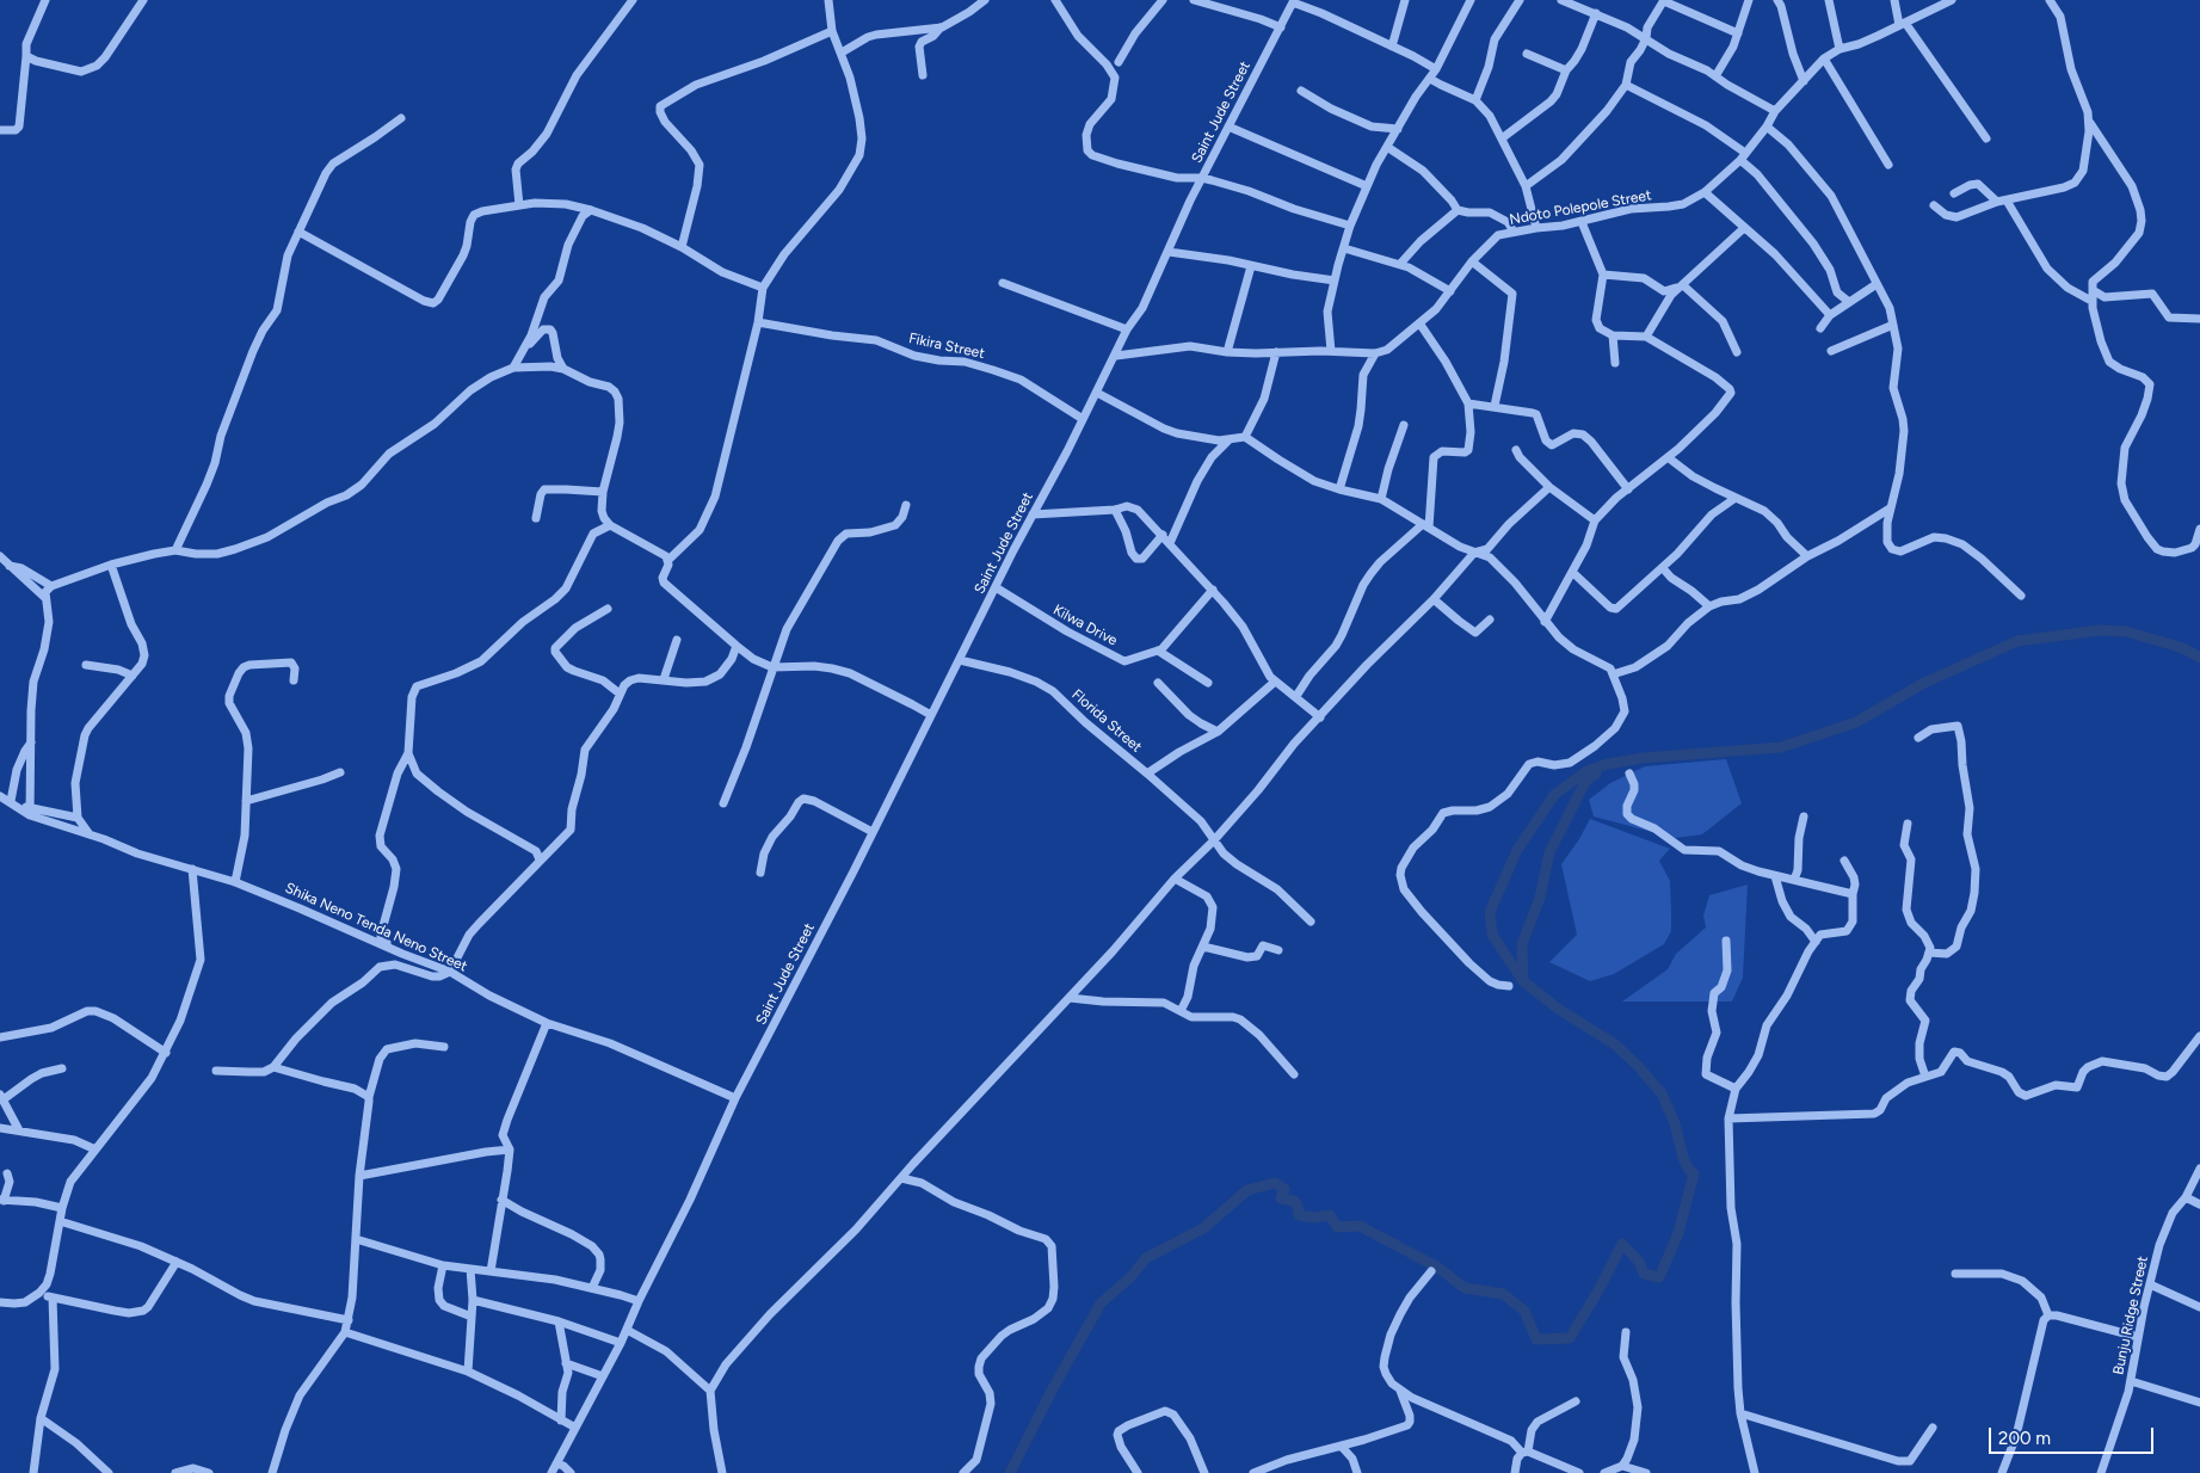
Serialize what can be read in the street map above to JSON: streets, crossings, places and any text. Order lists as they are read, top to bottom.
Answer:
{
  "streets": {
    "street": [
      "Saint Jude Street",
      "Ndoto Polepole Street",
      "Fikira Street",
      "Kilwa Drive",
      "Florida Street",
      "Shika Neno Tenda Neno Street",
      "Bunju Ridge Street"
    ]
  },
  "crossings": [
    ["Saint Jude Street", "Fikira Street"],
    ["Saint Jude Street", "Kilwa Drive"],
    ["Saint Jude Street", "Florida Street"],
    ["Saint Jude Street", "Shika Neno Tenda Neno Street"]
  ],
  "scale_bar": "200 m"
}
